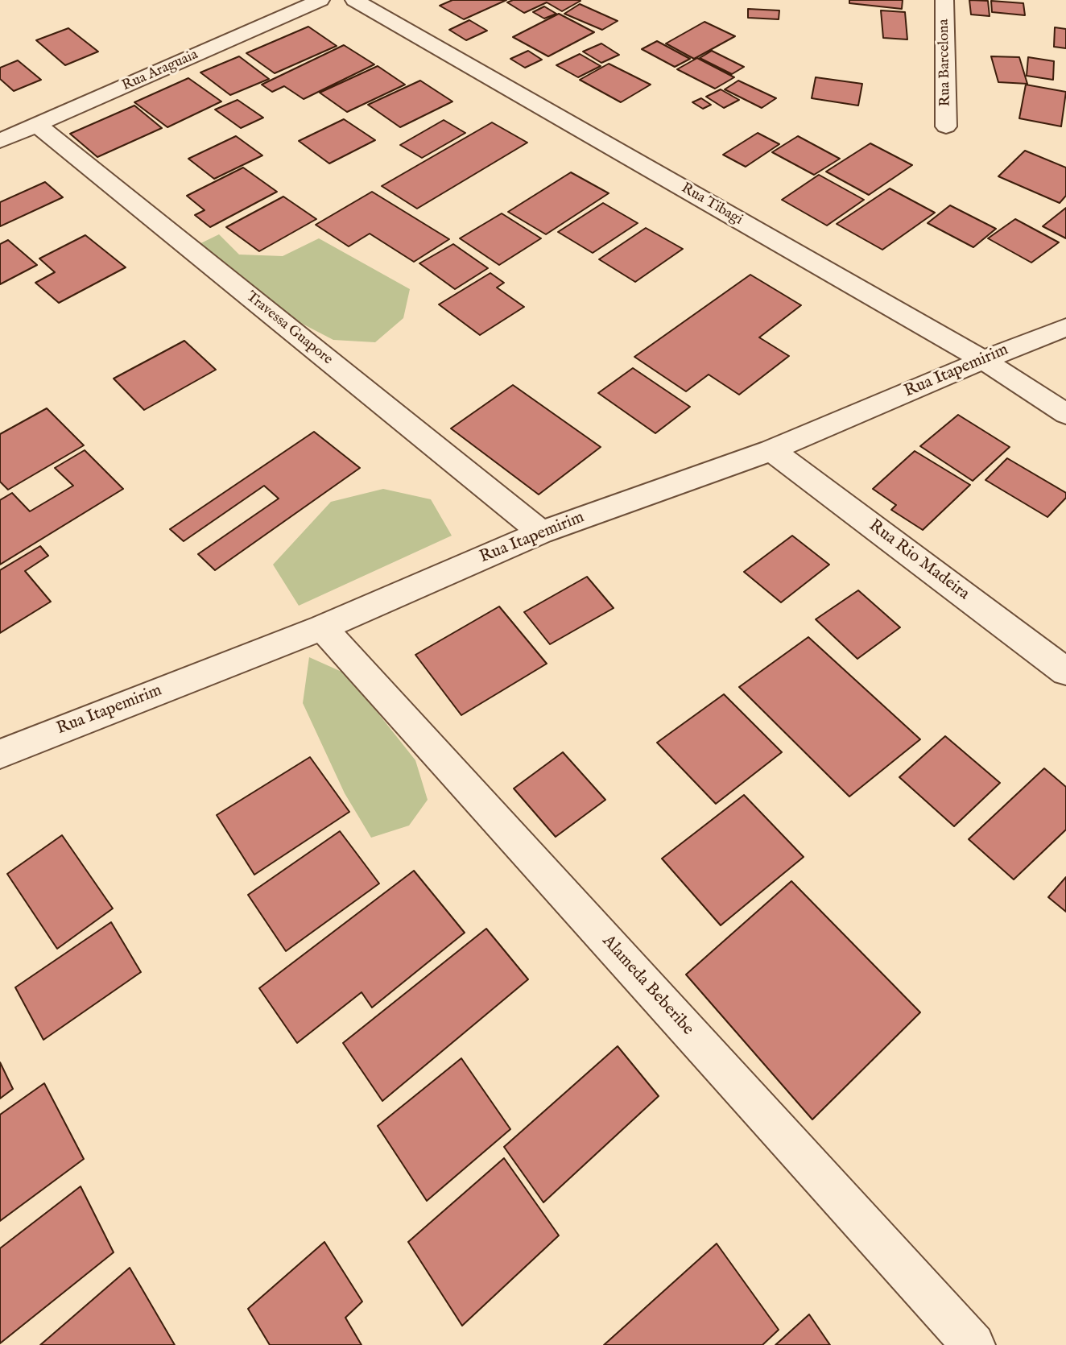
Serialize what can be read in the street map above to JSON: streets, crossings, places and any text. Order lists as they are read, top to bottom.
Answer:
{
  "streets": {
    "street": [
      "Rua Barcelona",
      "Rua Araguaia",
      "Rua Tibagi",
      "Travessa Guapore",
      "Rua Itapemirim",
      "Rua Rio Madeira",
      "Alameda Beberibe"
    ]
  },
  "crossings": [
    ["Rua Araguaia", "Travessa Guapore"],
    ["Rua Tibagi", "Rua Itapemirim"],
    ["Travessa Guapore", "Rua Itapemirim"],
    ["Rua Itapemirim", "Rua Rio Madeira"],
    ["Rua Itapemirim", "Alameda Beberibe"]
  ]
}
